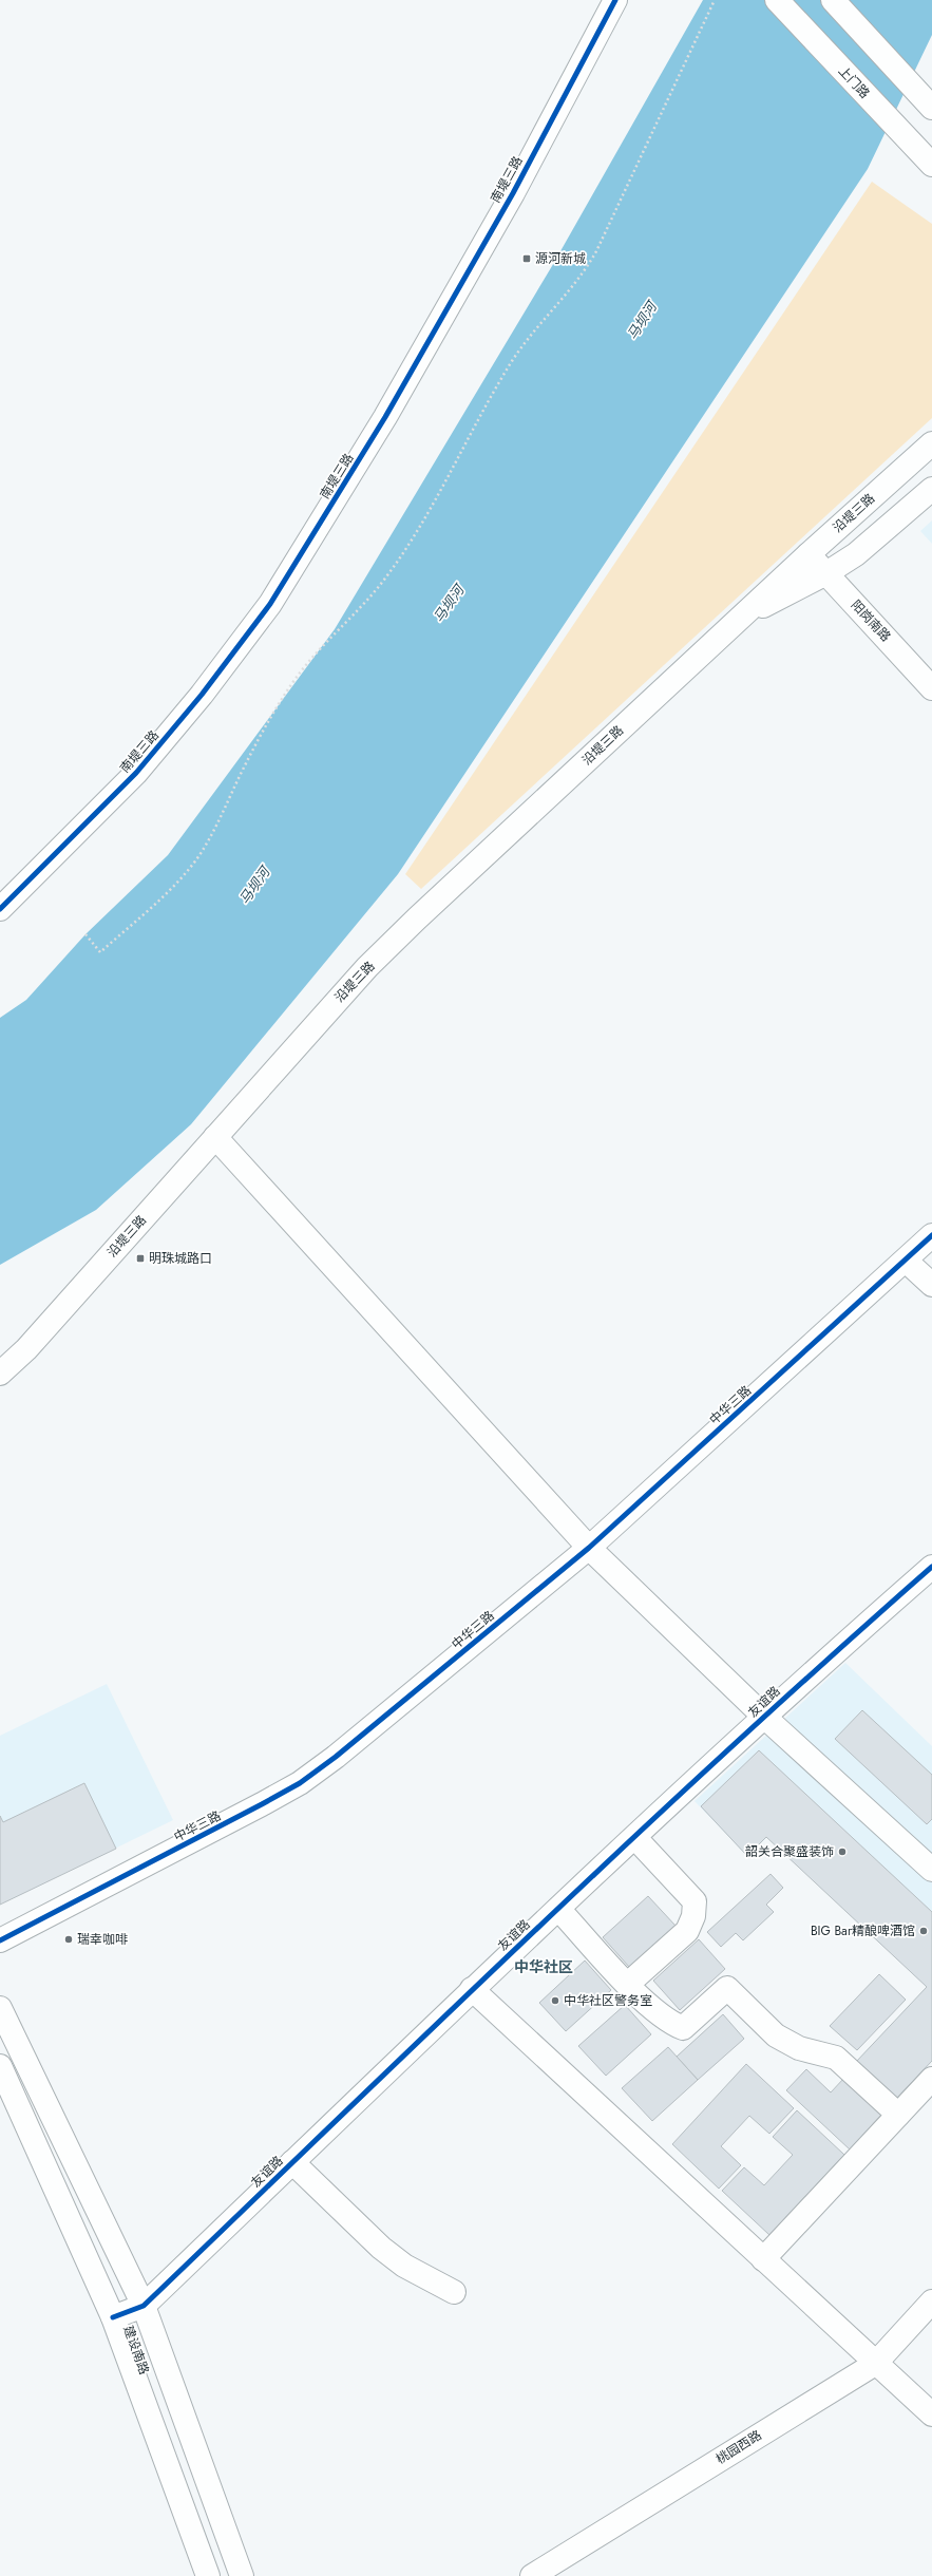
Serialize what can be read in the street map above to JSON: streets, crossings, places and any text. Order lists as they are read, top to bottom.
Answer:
{
  "streets": {
    "street": [
      "上门路",
      "南堤三路",
      "沿堤三路",
      "阳岗南路",
      "中华三路",
      "友谊路",
      "建设南路",
      "桃园西路"
    ]
  },
  "crossings": [
    ["沿堤三路", "阳岗南路"],
    ["友谊路", "建设南路"]
  ],
  "districts": ["中华社区"],
  "water": ["马坝河"],
  "places": {
    "transit": ["源河新城", "明珠城路口"],
    "other": [
      "韶关合聚盛装饰",
      "BIG Bar精酿啤酒馆",
      "瑞幸咖啡",
      "中华社区警务室"
    ]
  }
}
